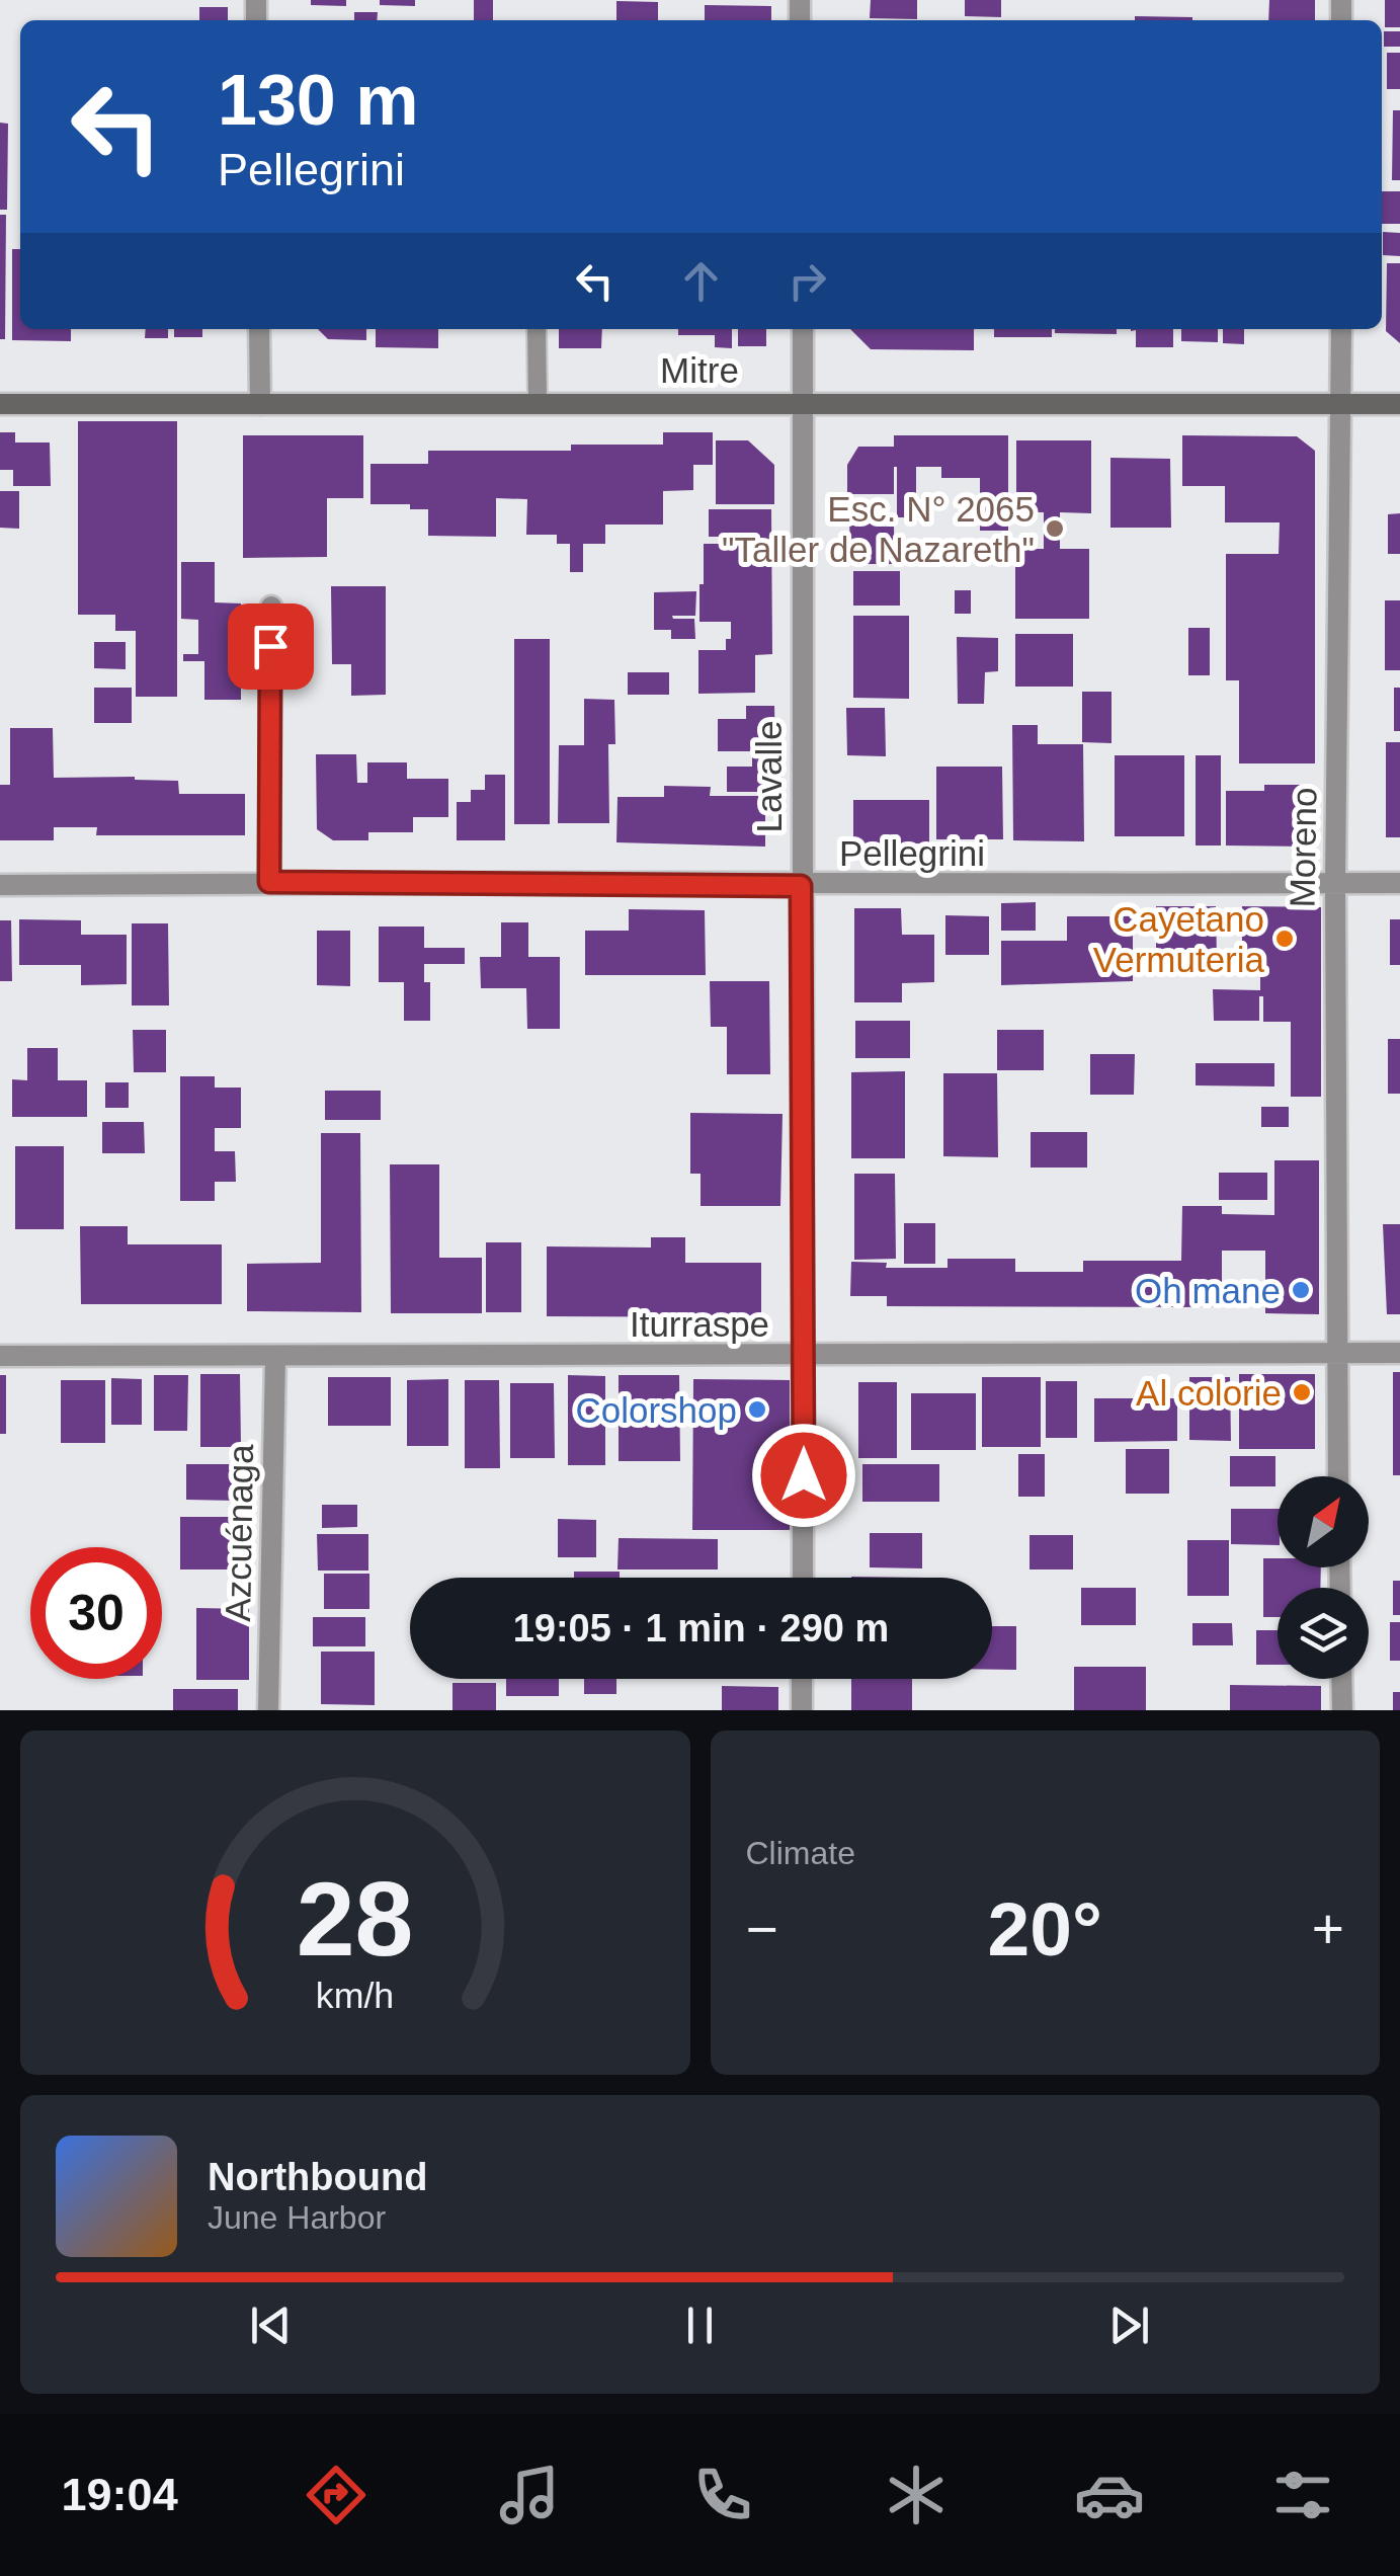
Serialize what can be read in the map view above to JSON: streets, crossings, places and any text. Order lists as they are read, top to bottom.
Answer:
{
  "streets": {
    "street": [
      "Mitre",
      "Lavalle",
      "Moreno",
      "Pellegrini",
      "Iturraspe",
      "Azcuénaga"
    ]
  },
  "crossings": [
    ["Mitre", "Lavalle"],
    ["Mitre", "Moreno"],
    ["Lavalle", "Pellegrini"],
    ["Lavalle", "Iturraspe"],
    ["Moreno", "Pellegrini"],
    ["Moreno", "Iturraspe"],
    ["Iturraspe", "Azcuénaga"]
  ],
  "places": [
    "Esc. N° 2065 \"Taller de Nazareth\"",
    "Cayetano Vermuteria",
    "Oh mane",
    "Al colorie",
    "Colorshop"
  ],
  "north": "top right",
  "page": {
    "turn": ["130 m", "Pellegrini"],
    "limit": "30",
    "trip": "19:05 · 1 min · 290 m",
    "tile": "Climate",
    "heat": ["−", "20°", "+"],
    "song": ["Northbound", "June Harbor"],
    "tabs": "19:04",
    "gauge": ["28", "km/h"]
  }
}
